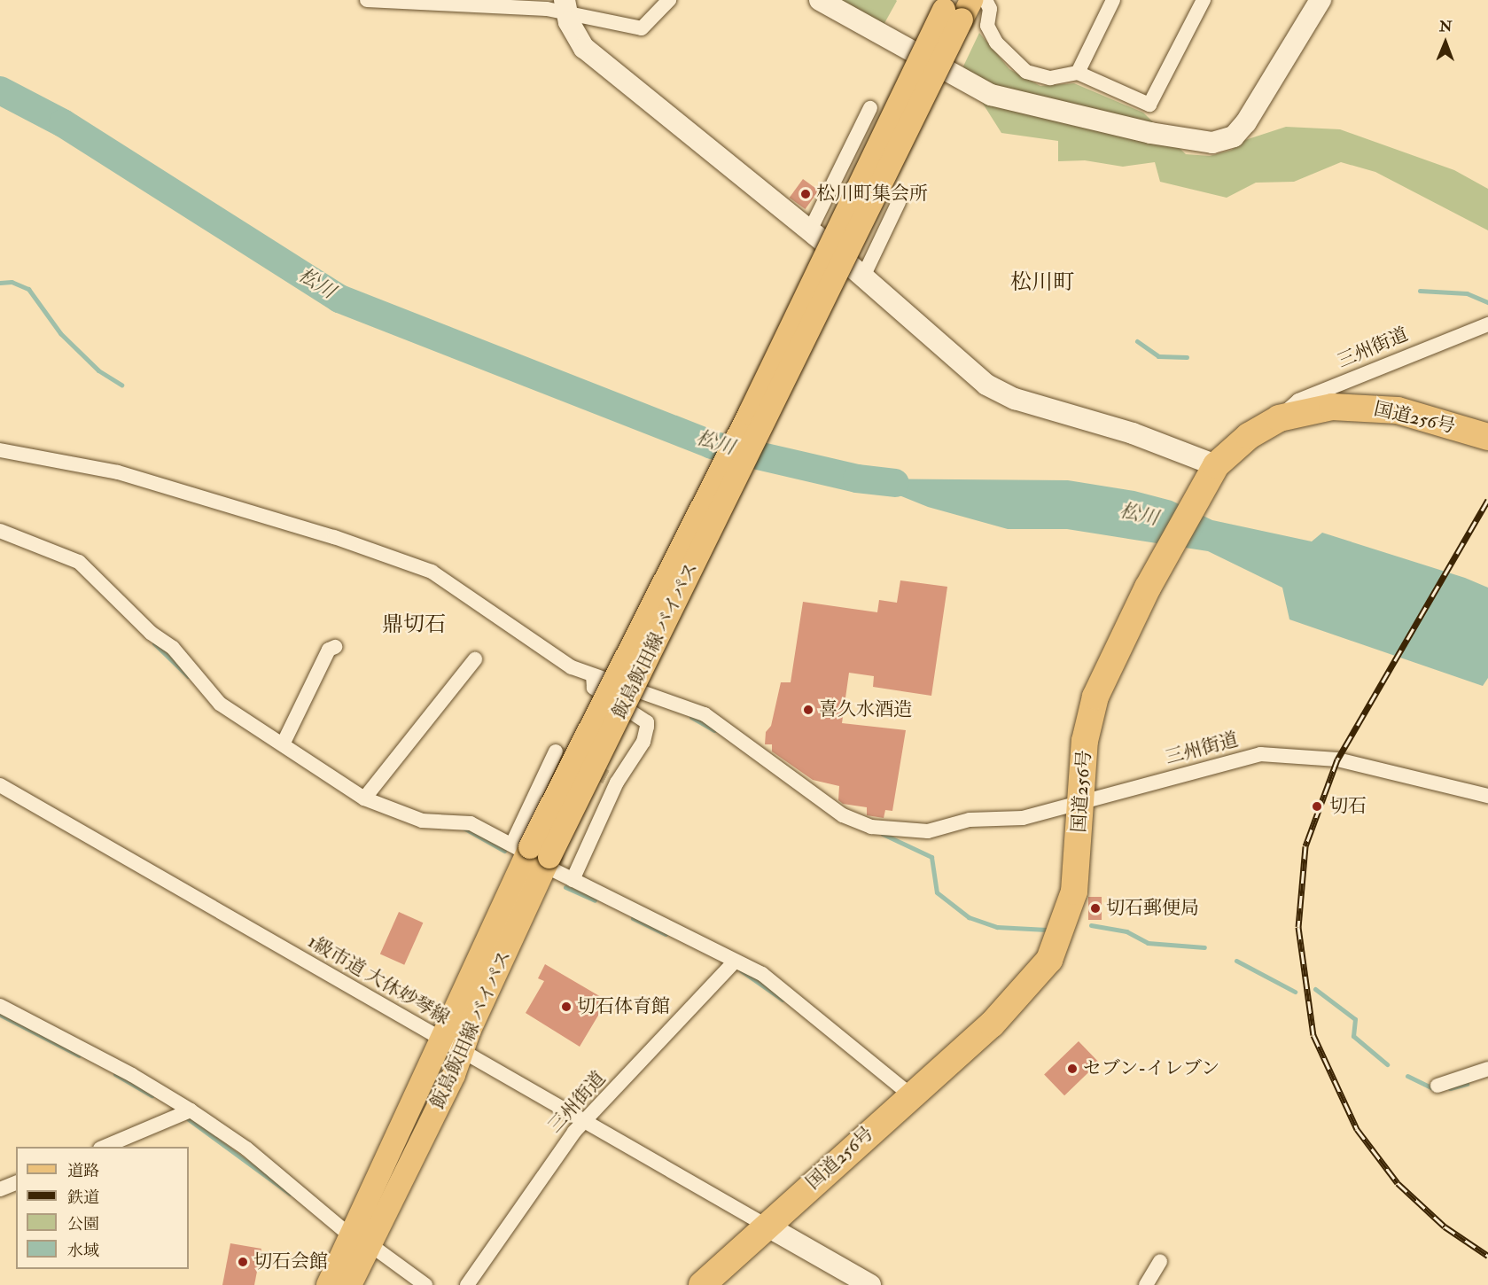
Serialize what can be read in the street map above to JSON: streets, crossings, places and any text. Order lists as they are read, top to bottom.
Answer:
{
  "streets": {
    "highway": ["国道256号"],
    "main road": ["飯島飯田線 バイパス"],
    "street": ["三州街道", "1級市道 大休妙琴線"]
  },
  "crossings": [
    ["三州街道", "国道256号"],
    ["三州街道", "1級市道 大休妙琴線"],
    ["国道256号", "1級市道 大休妙琴線"],
    ["飯島飯田線 バイパス", "1級市道 大休妙琴線"]
  ],
  "districts": ["松川町", "鼎切石"],
  "water": ["松川"],
  "places": [
    "松川町集会所",
    "喜久水酒造",
    "切石",
    "切石郵便局",
    "切石体育館",
    "セブン-イレブン",
    "切石会館"
  ],
  "legend": [
    "道路",
    "鉄道",
    "公園",
    "水域"
  ],
  "north": "top"
}
